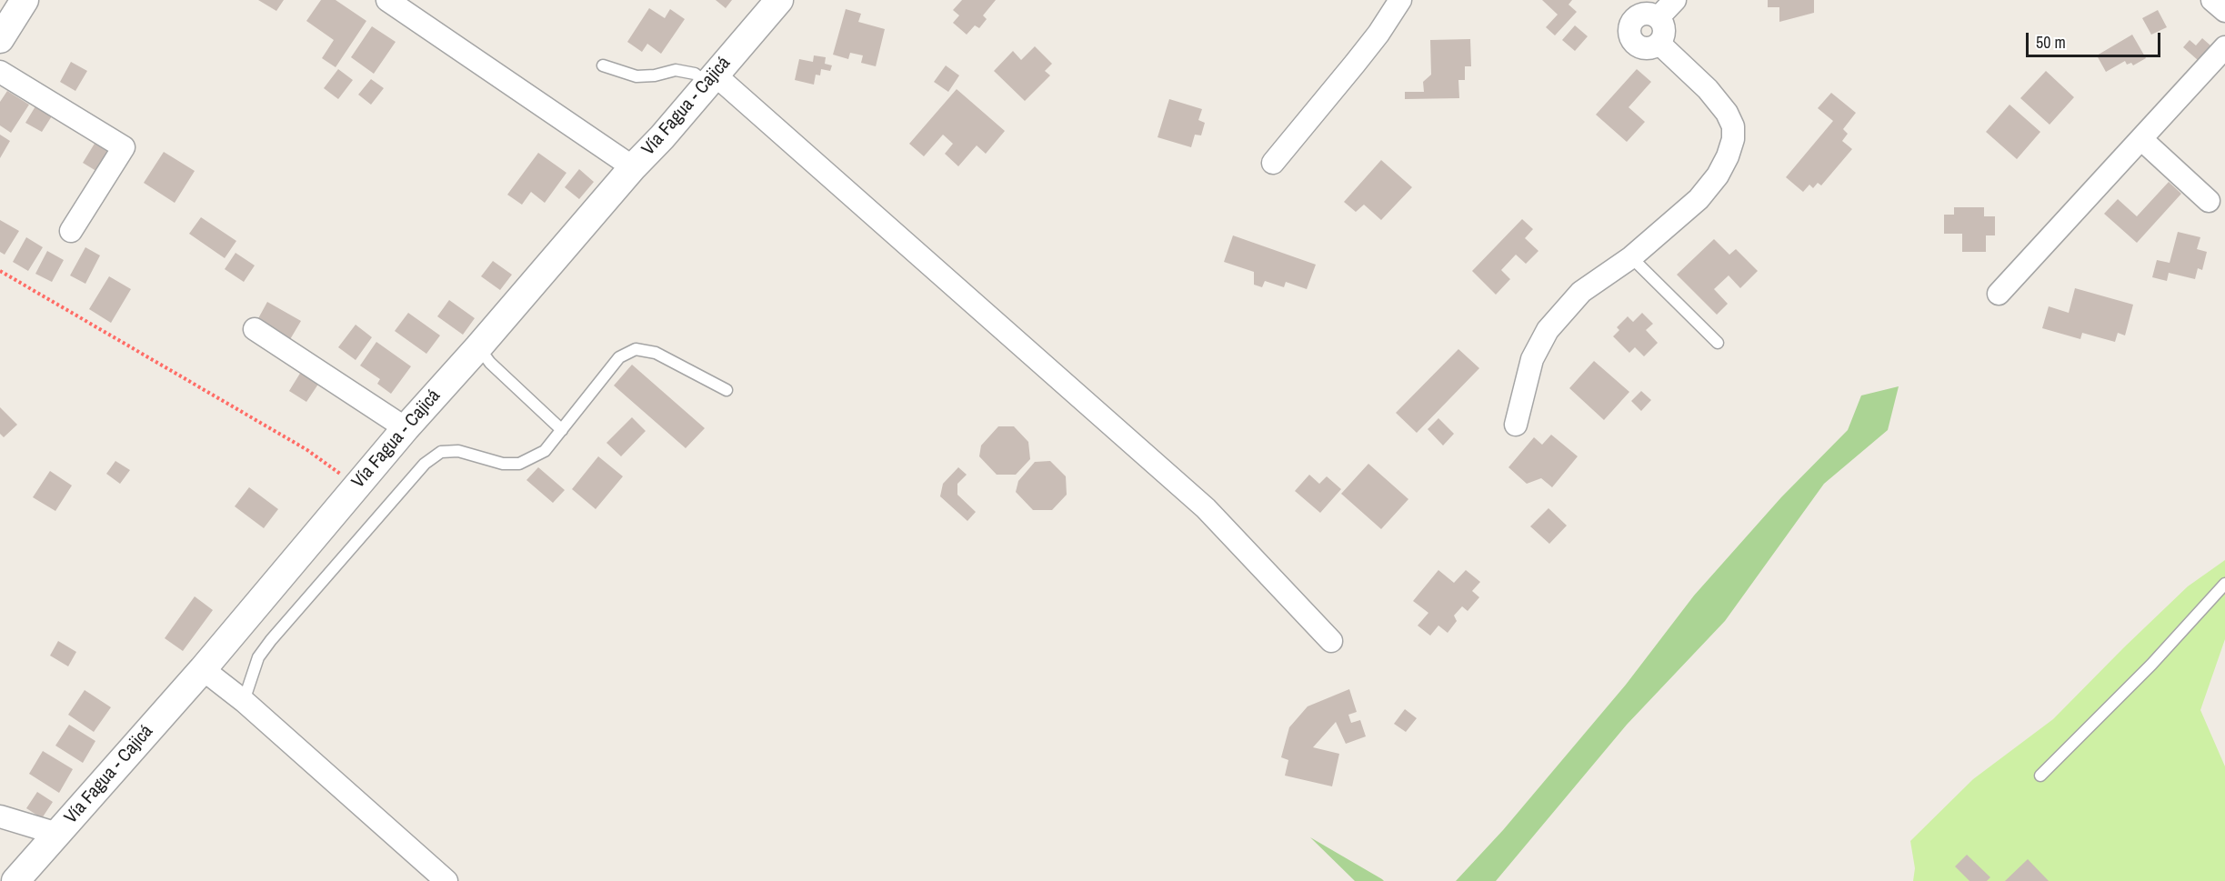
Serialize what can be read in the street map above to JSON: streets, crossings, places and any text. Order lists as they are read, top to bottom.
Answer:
{
  "streets": {
    "street": ["Vía Fagua - Cajicá"]
  },
  "scale_bar": "50 m"
}
